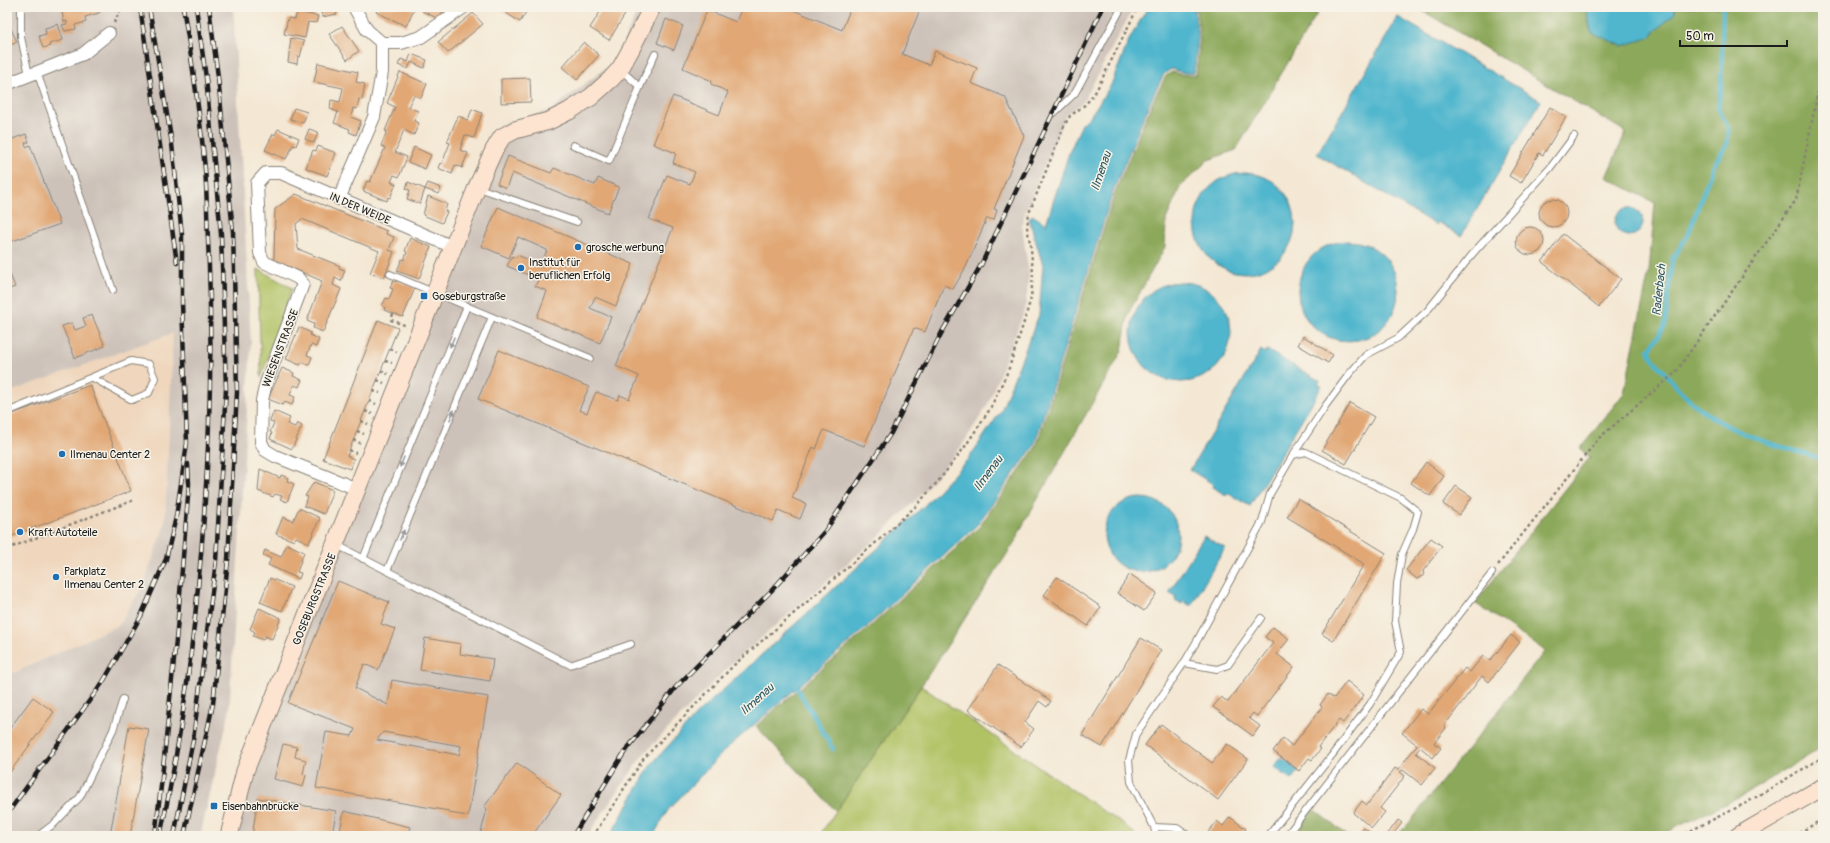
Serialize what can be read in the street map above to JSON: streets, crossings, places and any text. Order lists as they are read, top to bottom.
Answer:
{
  "streets": {
    "street": ["IN DER WEIDE", "WIESENSTRASSE", "GOSEBURGSTRASSE"]
  },
  "crossings": [
    ["IN DER WEIDE", "WIESENSTRASSE"],
    ["IN DER WEIDE", "GOSEBURGSTRASSE"],
    ["WIESENSTRASSE", "GOSEBURGSTRASSE"]
  ],
  "water": ["Ilmenau", "Raderbach"],
  "places": {
    "other": [
      "grosche werbung",
      "Institut für beruflichen Erfolg",
      "Ilmenau Center 2",
      "Kraft Autoteile",
      "Parkplatz Ilmenau Center 2"
    ],
    "transit": ["Goseburgstraße", "Eisenbahnbrücke"]
  },
  "scale_bar": "50 m"
}
